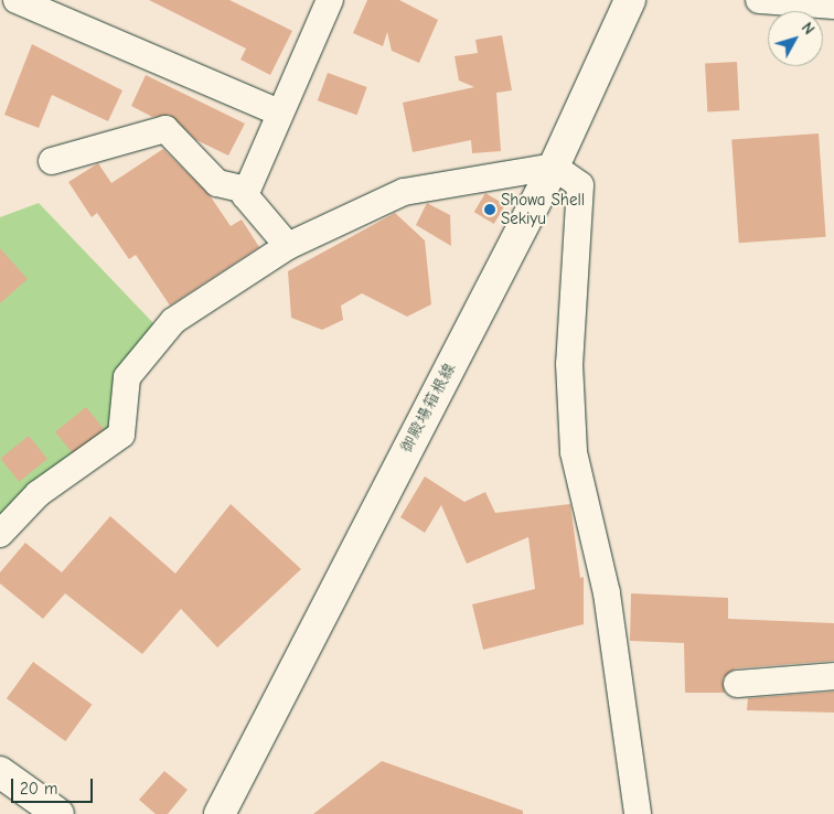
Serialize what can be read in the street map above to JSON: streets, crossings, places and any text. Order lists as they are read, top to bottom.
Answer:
{
  "streets": {
    "main road": ["御殿場箱根線"]
  },
  "places": ["Showa Shell Sekiyu"],
  "scale_bar": "20 m",
  "north": "top right"
}
